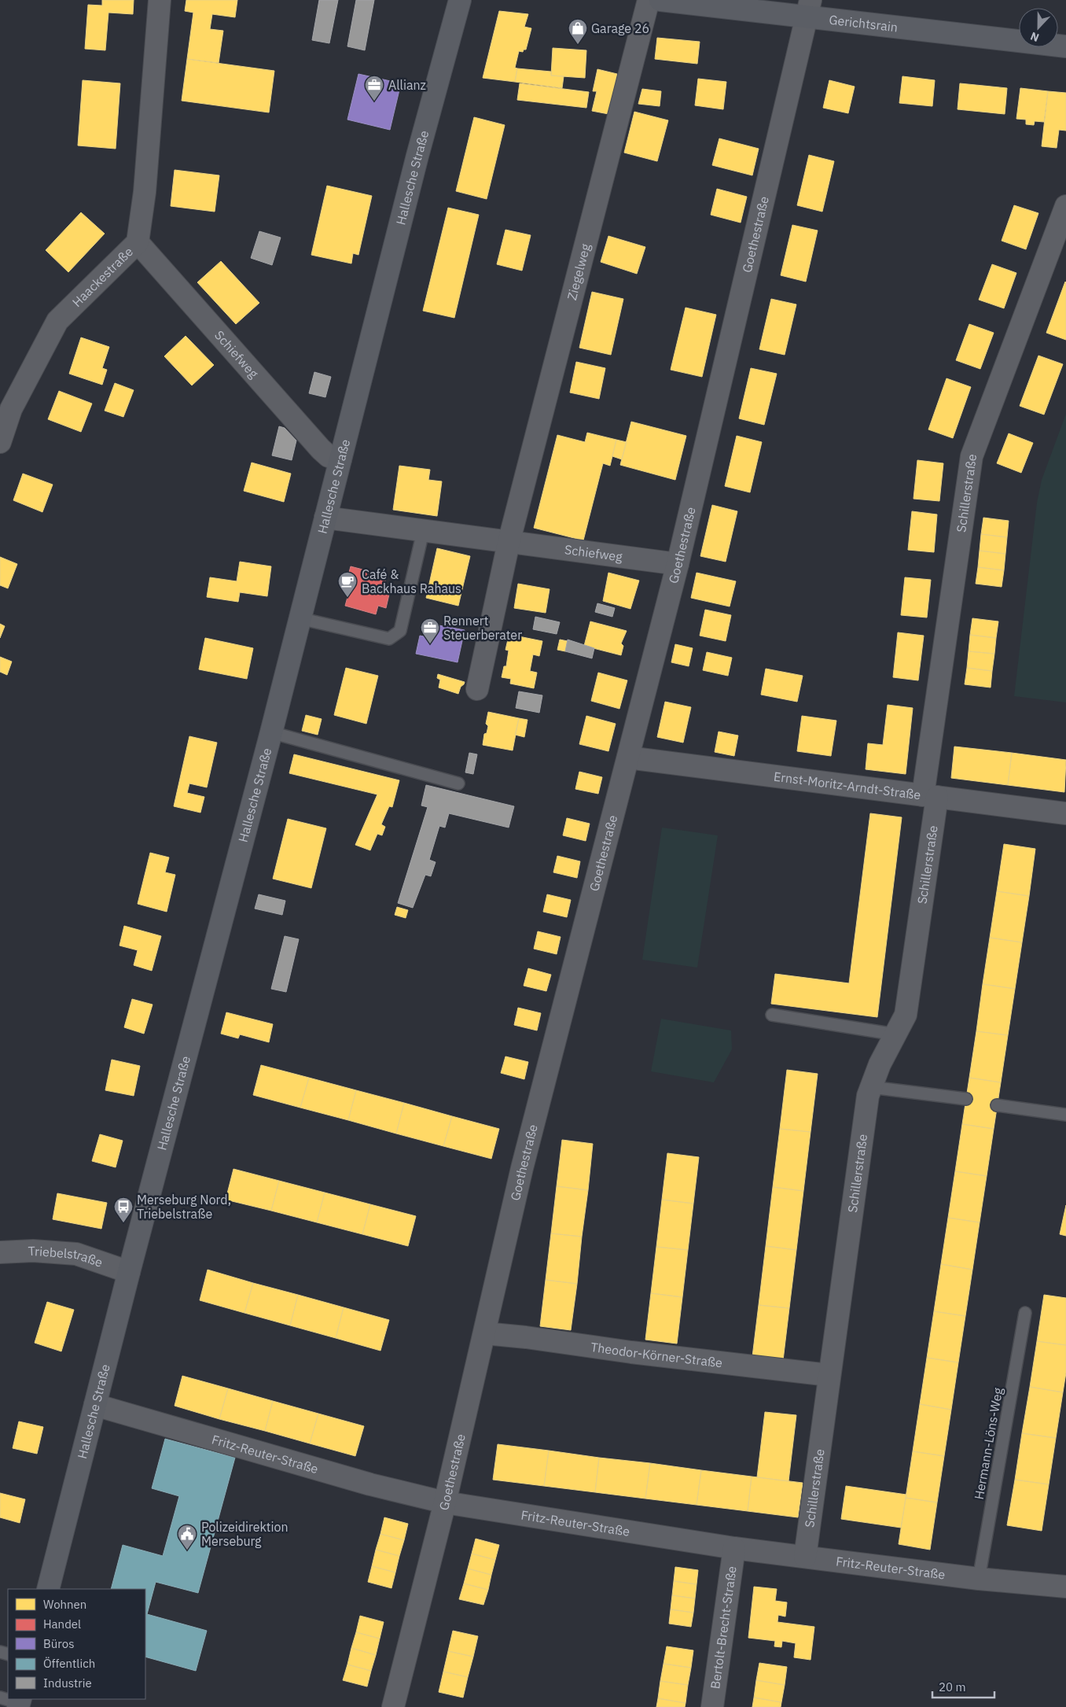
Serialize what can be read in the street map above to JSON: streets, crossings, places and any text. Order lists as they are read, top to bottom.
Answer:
{
  "streets": {
    "main road": ["Gerichtsrain", "Hallesche Straße"],
    "street": [
      "Goethestraße",
      "Ziegelweg",
      "Haackestraße",
      "Schiefweg",
      "Schillerstraße",
      "Ernst-Moritz-Arndt-Straße",
      "Triebelstraße",
      "Theodor-Körner-Straße",
      "Fritz-Reuter-Straße",
      "Bertolt-Brecht-Straße"
    ],
    "lane": ["Hermann-Löns-Weg"]
  },
  "crossings": [
    ["Gerichtsrain", "Goethestraße"],
    ["Hallesche Straße", "Schiefweg"],
    ["Hallesche Straße", "Triebelstraße"],
    ["Hallesche Straße", "Fritz-Reuter-Straße"],
    ["Goethestraße", "Schiefweg"],
    ["Goethestraße", "Ernst-Moritz-Arndt-Straße"],
    ["Goethestraße", "Theodor-Körner-Straße"],
    ["Goethestraße", "Fritz-Reuter-Straße"],
    ["Ziegelweg", "Schiefweg"],
    ["Haackestraße", "Schiefweg"],
    ["Schillerstraße", "Ernst-Moritz-Arndt-Straße"],
    ["Schillerstraße", "Theodor-Körner-Straße"],
    ["Schillerstraße", "Fritz-Reuter-Straße"],
    ["Hermann-Löns-Weg", "Fritz-Reuter-Straße"],
    ["Fritz-Reuter-Straße", "Bertolt-Brecht-Straße"]
  ],
  "places": {
    "shop": ["Garage 26"],
    "office": ["Allianz", "Rennert Steuerberater"],
    "cafe": ["Café & Backhaus Rahaus"],
    "bus stop": ["Merseburg Nord, Triebelstraße"],
    "public building": ["Polizeidirektion Merseburg"]
  },
  "legend": [
    "Wohnen",
    "Handel",
    "Büros",
    "Öffentlich",
    "Industrie"
  ],
  "scale_bar": "20 m",
  "north": "bottom"
}
